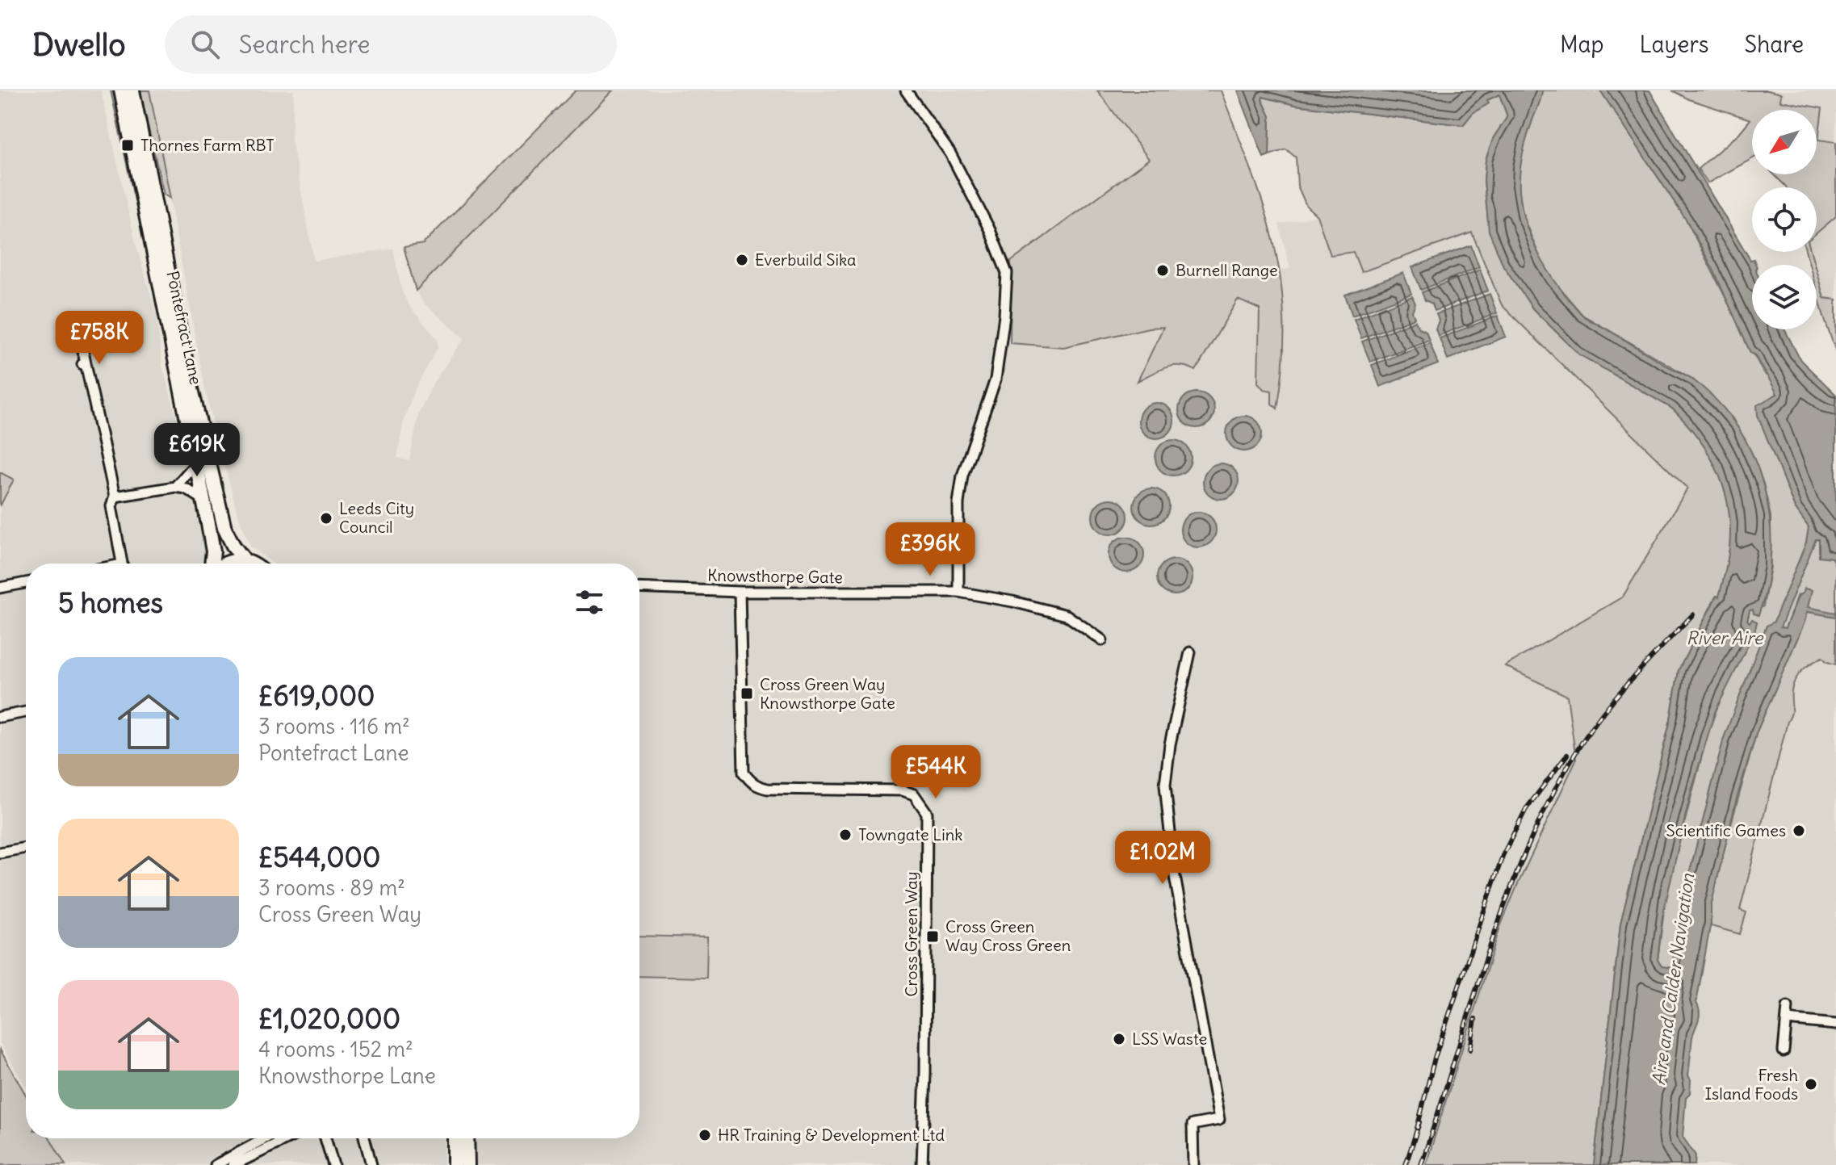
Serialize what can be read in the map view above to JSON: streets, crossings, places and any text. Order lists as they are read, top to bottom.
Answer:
{
  "streets": {
    "highway": ["Pontefract Lane"],
    "street": ["Knowsthorpe Gate", "Cross Green Way"]
  },
  "crossings": [
    ["Knowsthorpe Gate", "Cross Green Way"]
  ],
  "water": ["River Aire", "Aire and Calder Navigation"],
  "places": {
    "transit": ["Thornes Farm RBT", "Cross Green Way Knowsthorpe Gate", "Cross Green Way Cross Green"],
    "other": [
      "Everbuild Sika",
      "Burnell Range",
      "Leeds City Council",
      "Scientific Games",
      "Towngate Link",
      "LSS Waste",
      "Fresh Island Foods",
      "HR Training & Development Ltd"
    ]
  },
  "north": "bottom left",
  "page": {
    "header": "Dwello",
    "search": "Search here",
    "nav": ["Map", "Layers", "Share"],
    "price": [
      "£758K",
      "£619K",
      "£396K",
      "£544K",
      "£1.02M"
    ],
    "heading": "5 homes",
    "list": [
      {
        "name": "£619,000",
        "note": "3 rooms · 116 m² · Pontefract Lane"
      },
      {
        "name": "£544,000",
        "note": "3 rooms · 89 m² · Cross Green Way"
      },
      {
        "name": "£1,020,000",
        "note": "4 rooms · 152 m² · Knowsthorpe Lane"
      }
    ]
  }
}
